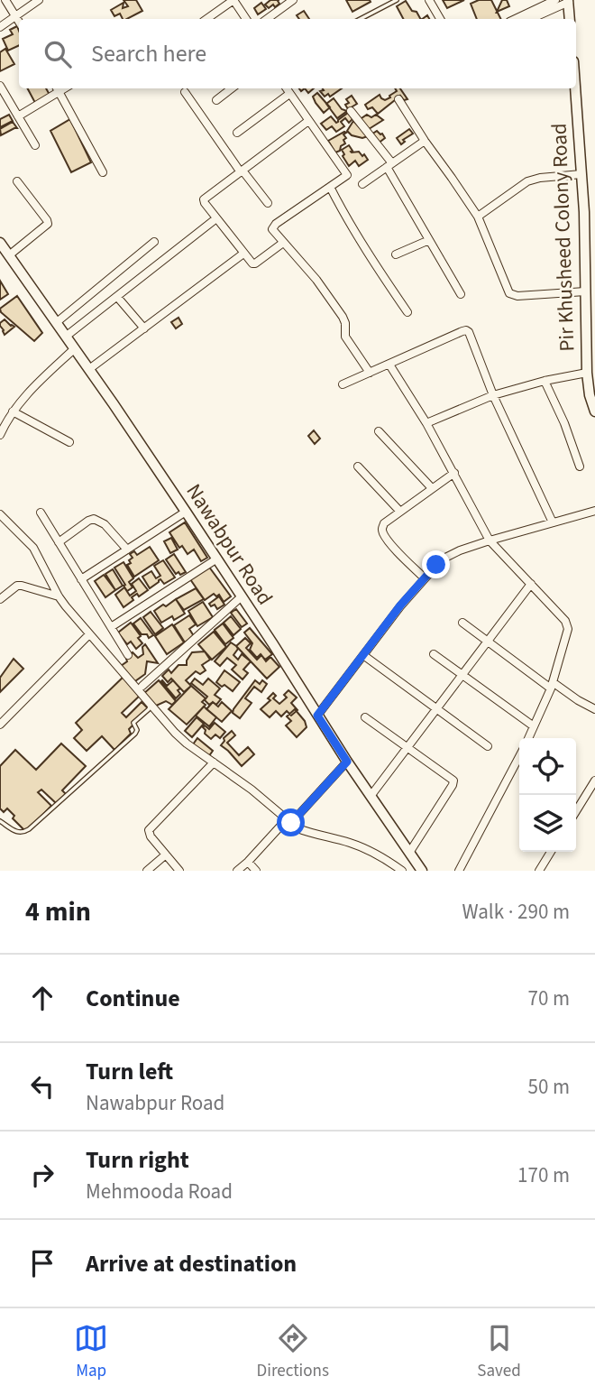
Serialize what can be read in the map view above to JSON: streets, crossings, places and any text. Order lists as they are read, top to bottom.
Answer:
{
  "streets": {
    "street": ["Pir Khusheed Colony Road", "Nawabpur Road"]
  },
  "page": {
    "search": "Search here",
    "heading": ["4 min", "Walk · 290 m"],
    "list": [
      ["Continue", "70 m"],
      ["Turn left", "Nawabpur Road", "50 m"],
      ["Turn right", "Mehmooda Road", "170 m"],
      "Arrive at destination"
    ],
    "nav": ["Map", "Directions", "Saved"]
  }
}
